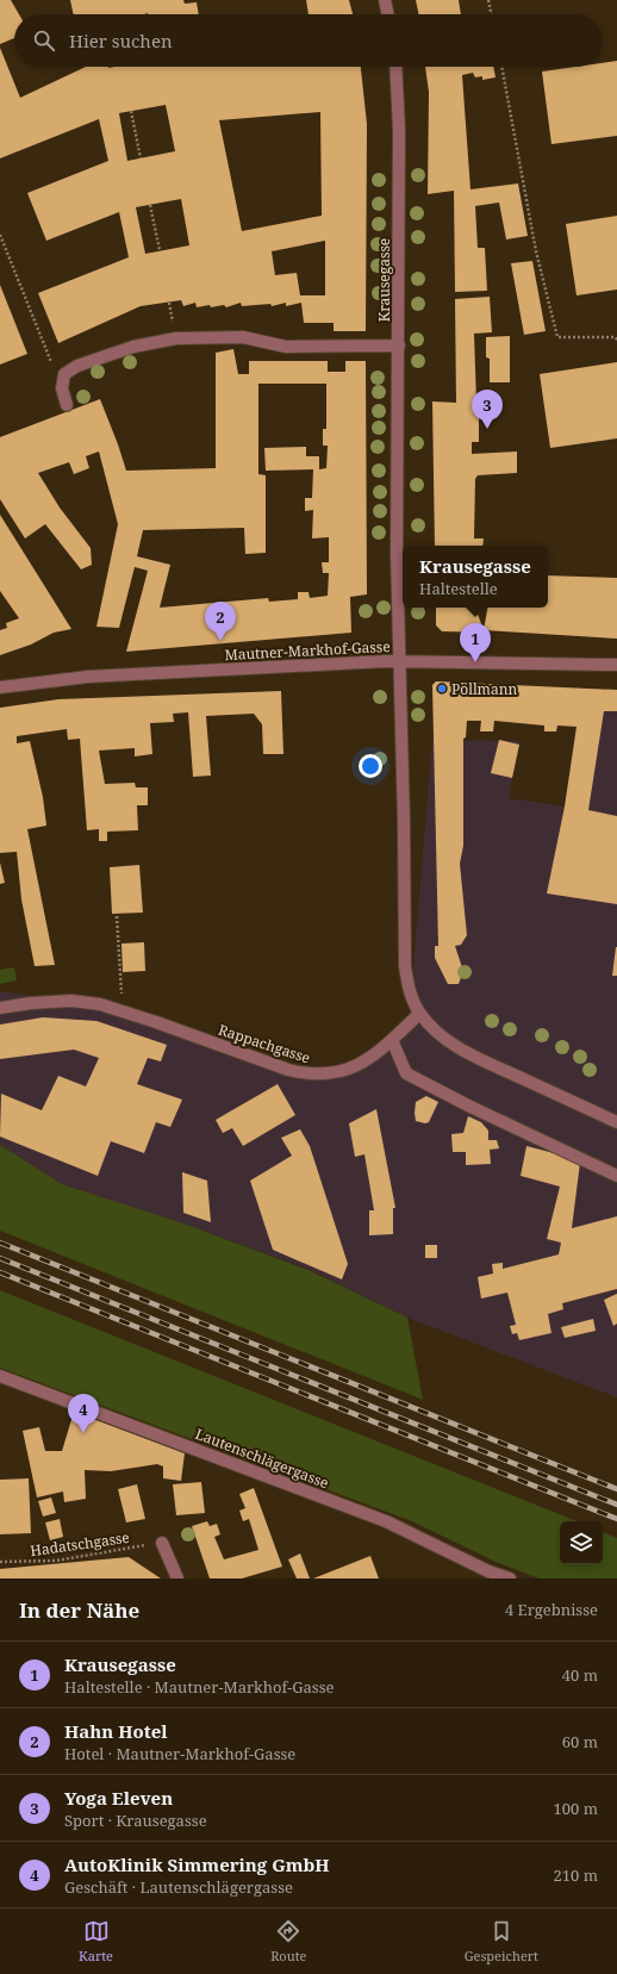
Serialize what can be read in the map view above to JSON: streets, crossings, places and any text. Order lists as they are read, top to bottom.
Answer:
{
  "streets": {
    "street": [
      "Krausegasse",
      "Mautner-Markhof-Gasse",
      "Rappachgasse",
      "Lautenschlägergasse"
    ],
    "path": ["Hadatschgasse"]
  },
  "crossings": [
    ["Krausegasse", "Mautner-Markhof-Gasse"],
    ["Krausegasse", "Rappachgasse"]
  ],
  "places": ["Pöllmann"],
  "page": {
    "search": "Hier suchen",
    "pins": [
      "3",
      "2",
      "1",
      "4"
    ],
    "popup": ["Krausegasse", "Haltestelle"],
    "heading": ["In der Nähe", "4 Ergebnisse"],
    "list": [
      {
        "mark": "1",
        "name": "Krausegasse",
        "note": "Haltestelle · Mautner-Markhof-Gasse",
        "value": "40 m"
      },
      {
        "mark": "2",
        "name": "Hahn Hotel",
        "note": "Hotel · Mautner-Markhof-Gasse",
        "value": "60 m"
      },
      {
        "mark": "3",
        "name": "Yoga Eleven",
        "note": "Sport · Krausegasse",
        "value": "100 m"
      },
      {
        "mark": "4",
        "name": "AutoKlinik Simmering GmbH",
        "note": "Geschäft · Lautenschlägergasse",
        "value": "210 m"
      }
    ],
    "nav": ["Karte", "Route", "Gespeichert"]
  }
}
